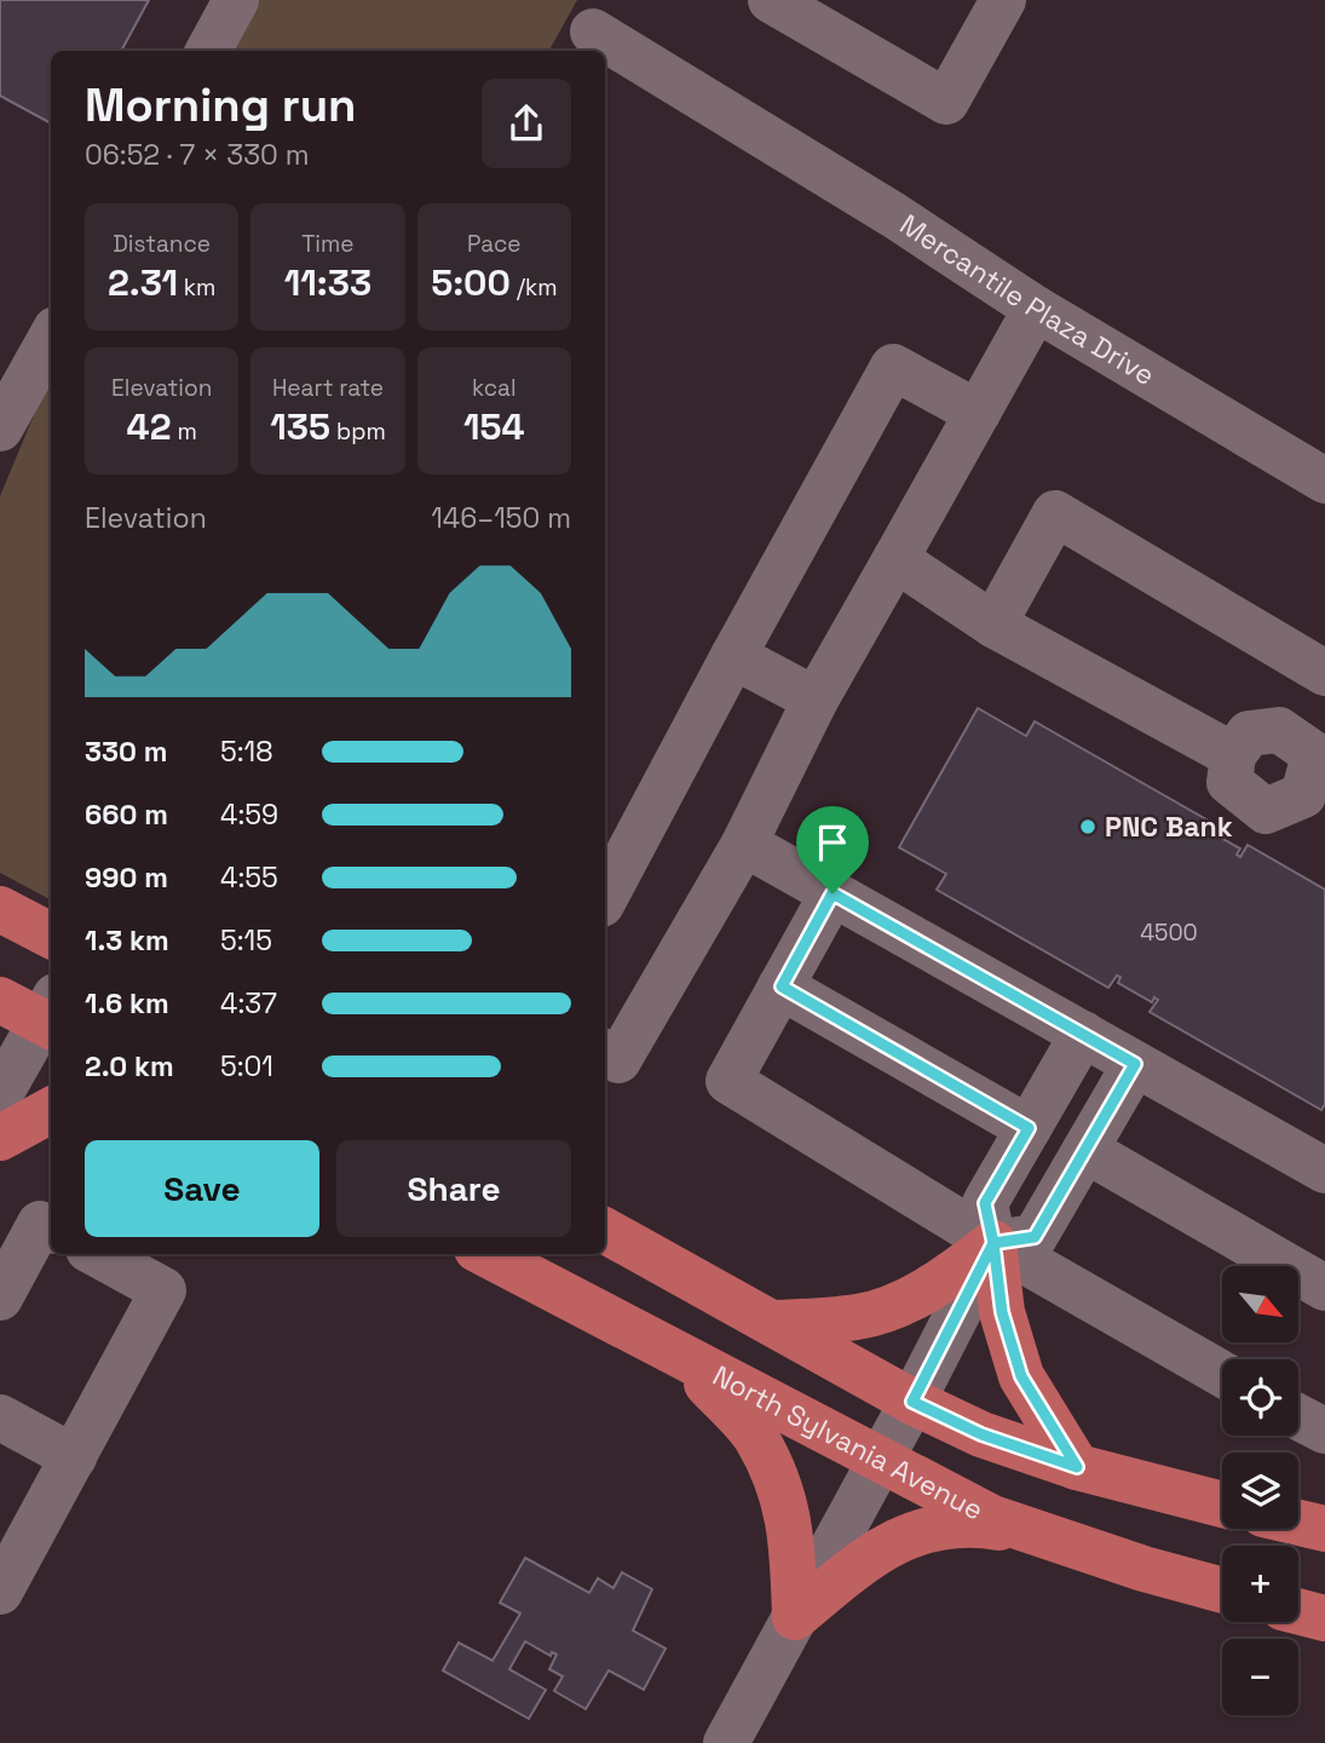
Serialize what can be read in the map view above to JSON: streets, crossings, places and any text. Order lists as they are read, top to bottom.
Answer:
{
  "streets": {
    "main road": ["North Sylvania Avenue"],
    "street": ["Mercantile Plaza Drive"]
  },
  "places": ["PNC Bank"],
  "house_numbers": ["4500"],
  "north": "bottom right",
  "page": {
    "heading": ["Morning run", "06:52 · 7 × 330 m"],
    "stats": [
      ["Distance", "2.31 km"],
      ["Time", "11:33"],
      ["Pace", "5:00 /km"],
      ["Elevation", "42 m"],
      ["Heart rate", "135 bpm"],
      ["kcal", "154"]
    ],
    "chart": ["Elevation", "146–150 m"],
    "list": [
      {
        "name": "330 m",
        "note": "5:18"
      },
      {
        "name": "660 m",
        "note": "4:59"
      },
      {
        "name": "990 m",
        "note": "4:55"
      },
      {
        "name": "1.3 km",
        "note": "5:15"
      },
      {
        "name": "1.6 km",
        "note": "4:37"
      },
      {
        "name": "2.0 km",
        "note": "5:01"
      }
    ],
    "buttons": ["Save", "Share"],
    "map_buttons": ["+", "−"]
  }
}
